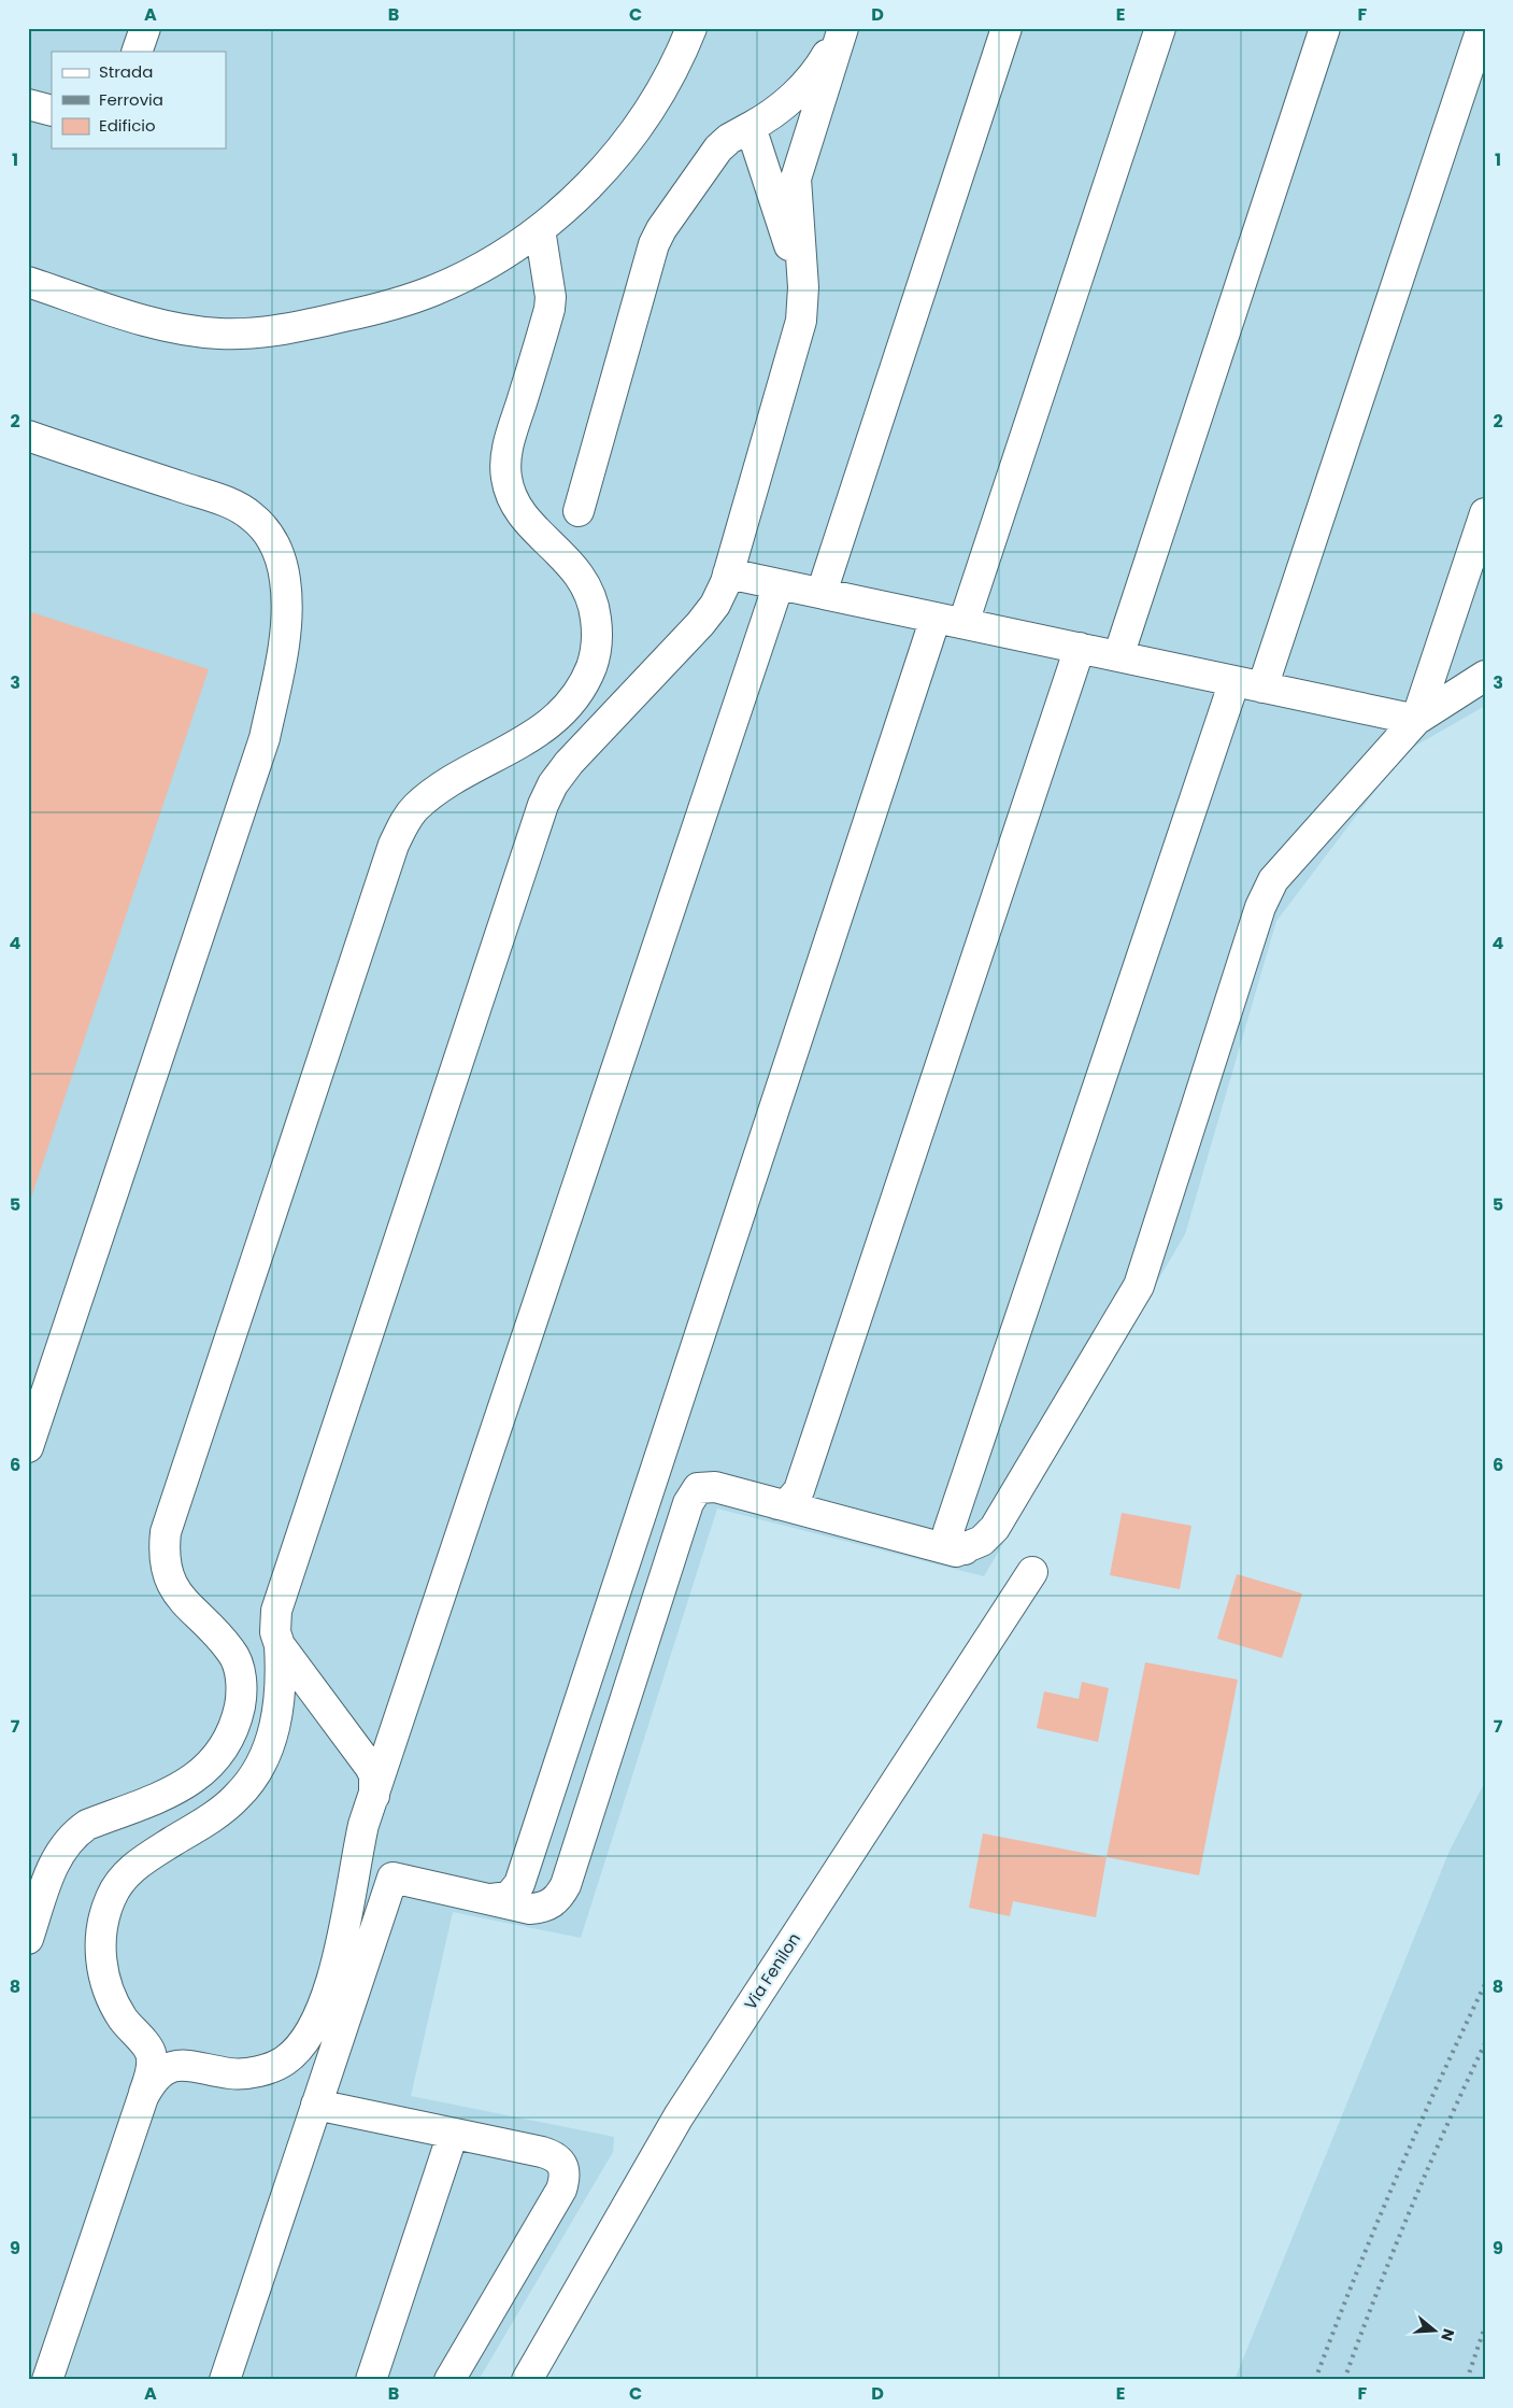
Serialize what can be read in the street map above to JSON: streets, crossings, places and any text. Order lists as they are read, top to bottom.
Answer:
{
  "streets": {
    "street": ["Via Fenilon"]
  },
  "legend": ["Strada", "Ferrovia", "Edificio"],
  "north": "right",
  "grid": {
    "columns": [
      "A",
      "B",
      "C",
      "D",
      "E",
      "F"
    ],
    "rows": [
      "1",
      "2",
      "3",
      "4",
      "5",
      "6",
      "7",
      "8",
      "9"
    ]
  }
}
